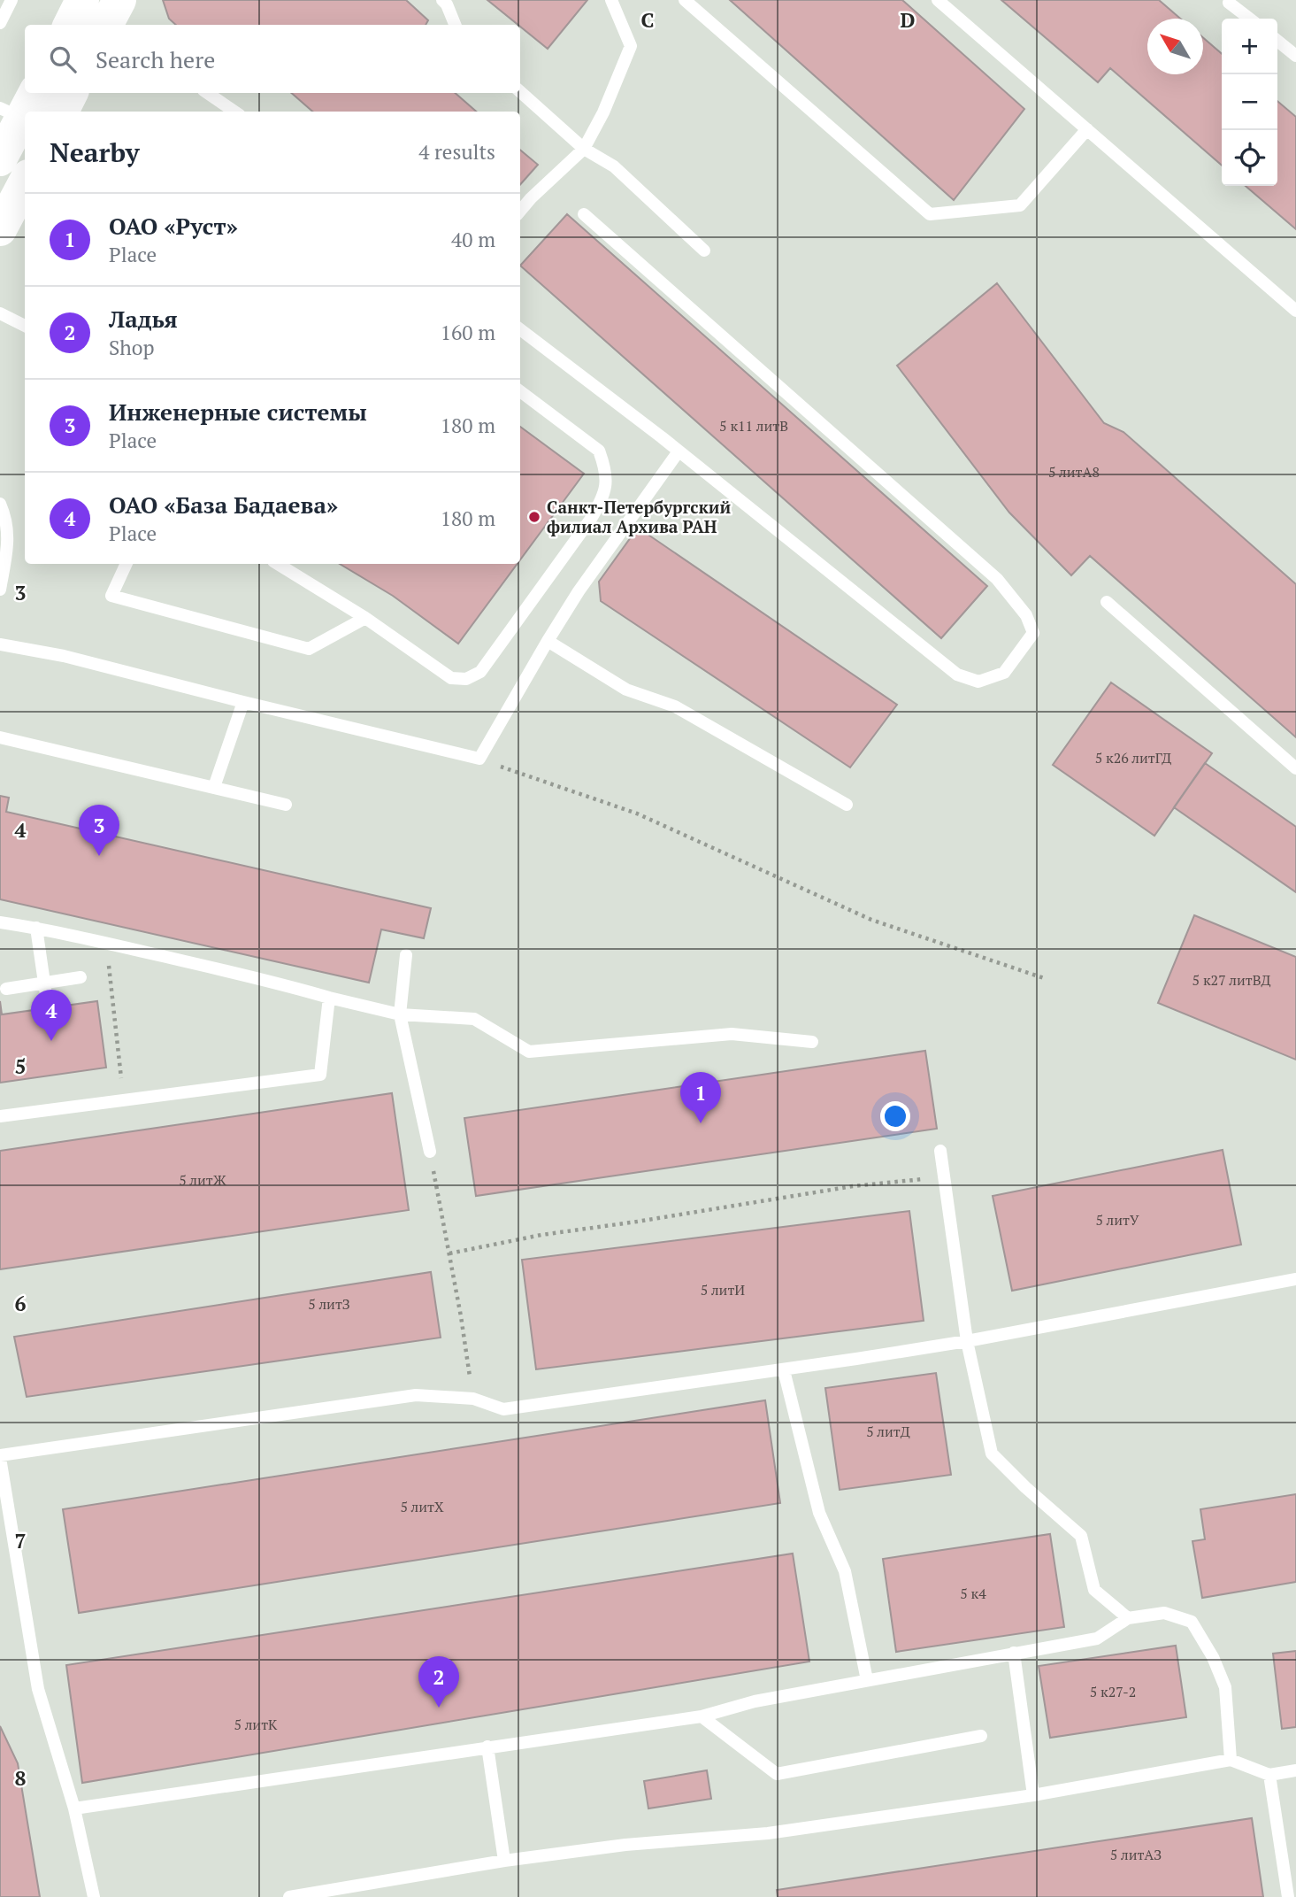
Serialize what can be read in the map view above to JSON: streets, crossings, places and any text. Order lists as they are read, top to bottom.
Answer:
{
  "places": ["Санкт-Петербургский филиал Архива РАН"],
  "house_numbers": [
    "5 к11 литВ",
    "5 литА8",
    "5 к26 литГД",
    "5 к27 литВД",
    "5 литЖ",
    "5 литУ",
    "5 литИ",
    "5 литЗ",
    "5 литД",
    "5 литХ",
    "5 к4",
    "5 к27-2",
    "5 литК",
    "5 литАЗ"
  ],
  "north": "top left",
  "page": {
    "map_buttons": ["+", "−"],
    "search": "Search here",
    "heading": ["Nearby", "4 results"],
    "list": [
      {
        "mark": "1",
        "name": "ОАО «Руст»",
        "note": "Place",
        "value": "40 m"
      },
      {
        "mark": "2",
        "name": "Ладья",
        "note": "Shop",
        "value": "160 m"
      },
      {
        "mark": "3",
        "name": "Инженерные системы",
        "note": "Place",
        "value": "180 m"
      },
      {
        "mark": "4",
        "name": "ОАО «База Бадаева»",
        "note": "Place",
        "value": "180 m"
      }
    ],
    "pins": [
      "3",
      "4",
      "1",
      "2"
    ]
  },
  "grid": {
    "columns": ["C", "D"],
    "rows": [
      "3",
      "4",
      "5",
      "6",
      "7",
      "8"
    ]
  }
}
